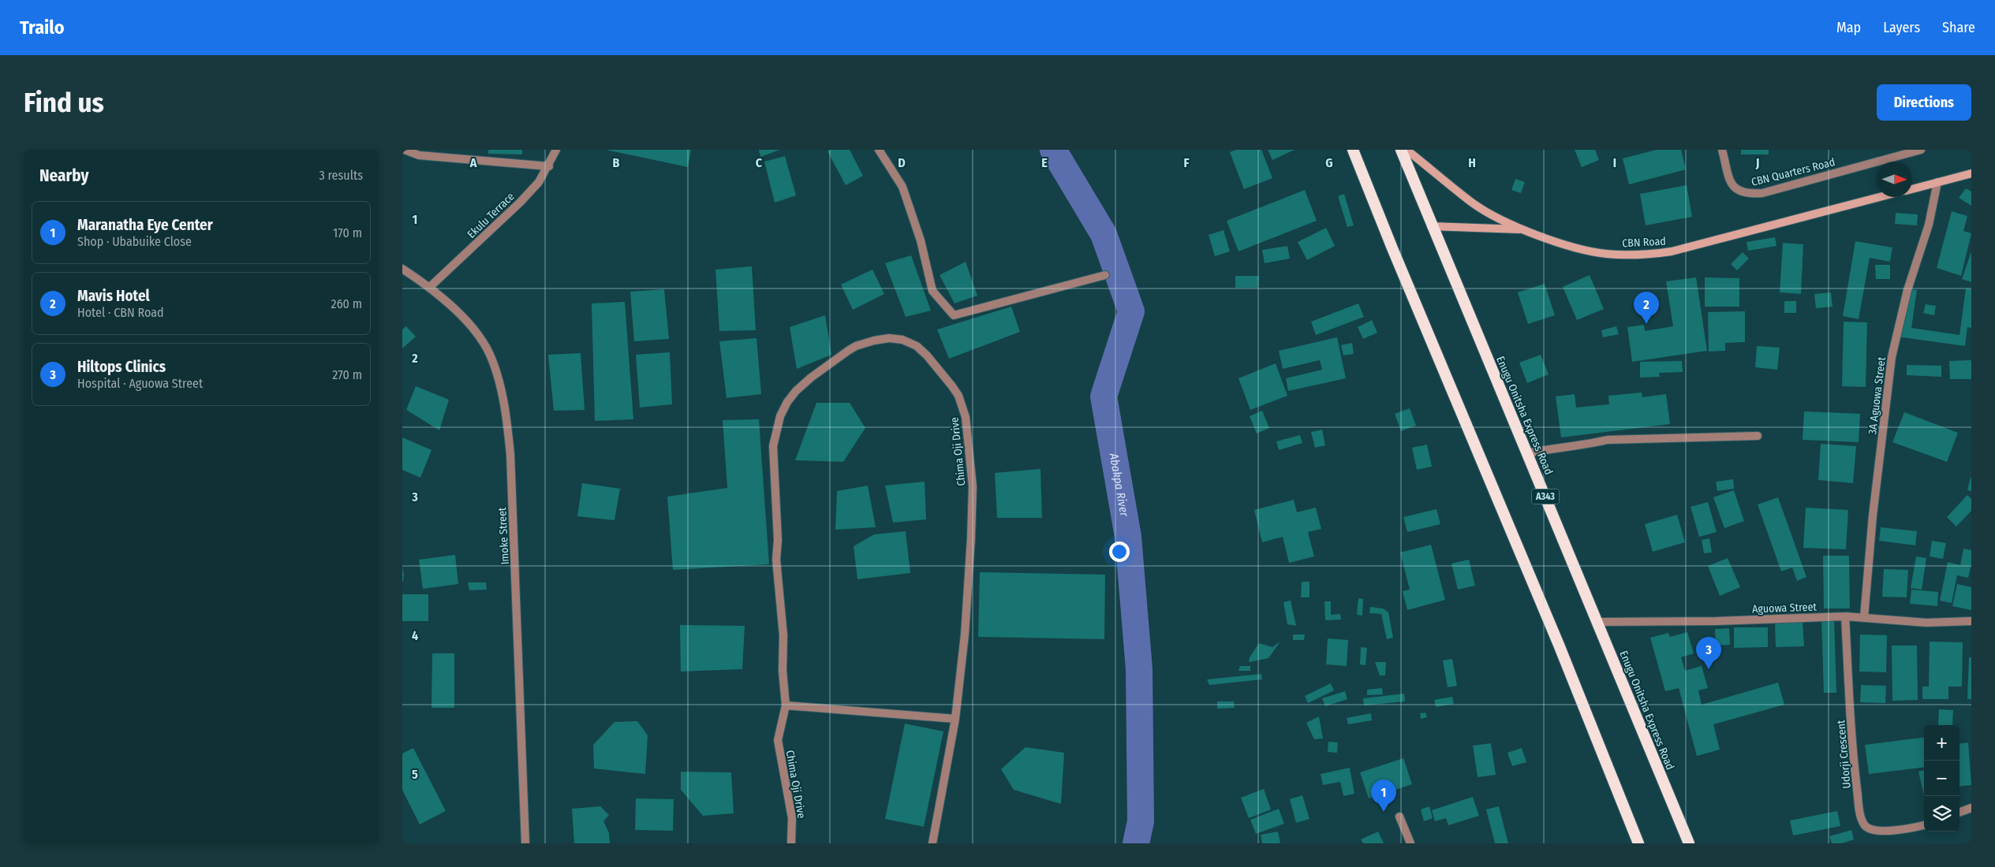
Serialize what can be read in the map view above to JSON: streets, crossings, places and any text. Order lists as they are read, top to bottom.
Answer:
{
  "streets": {
    "highway": ["Enugu Onitsha Express Road", "A343"],
    "main road": ["CBN Road"],
    "street": [
      "CBN Quarters Road",
      "Ekulu Terrace",
      "3A Aguowa Street",
      "Chima Oji Drive",
      "Imoke Street",
      "Aguowa Street",
      "Udorji Crescent"
    ]
  },
  "crossings": [
    ["Ekulu Terrace", "Imoke Street"],
    ["CBN Road", "3A Aguowa Street"],
    ["3A Aguowa Street", "Aguowa Street"],
    ["Enugu Onitsha Express Road", "Aguowa Street"],
    ["Aguowa Street", "Udorji Crescent"]
  ],
  "water": ["Abakpa River"],
  "north": "right",
  "page": {
    "header": "Trailo",
    "nav": ["Map", "Layers", "Share"],
    "buttons": "Directions",
    "title": "Find us",
    "heading": ["Nearby", "3 results"],
    "list": [
      {
        "mark": "1",
        "name": "Maranatha Eye Center",
        "note": "Shop · Ubabuike Close",
        "value": "170 m"
      },
      {
        "mark": "2",
        "name": "Mavis Hotel",
        "note": "Hotel · CBN Road",
        "value": "260 m"
      },
      {
        "mark": "3",
        "name": "Hiltops Clinics",
        "note": "Hospital · Aguowa Street",
        "value": "270 m"
      }
    ],
    "pins": ["2", "3", "1"],
    "map_buttons": ["+", "−"]
  },
  "grid": {
    "columns": [
      "A",
      "B",
      "C",
      "D",
      "E",
      "F",
      "G",
      "H",
      "I",
      "J"
    ],
    "rows": [
      "1",
      "2",
      "3",
      "4",
      "5"
    ]
  }
}
